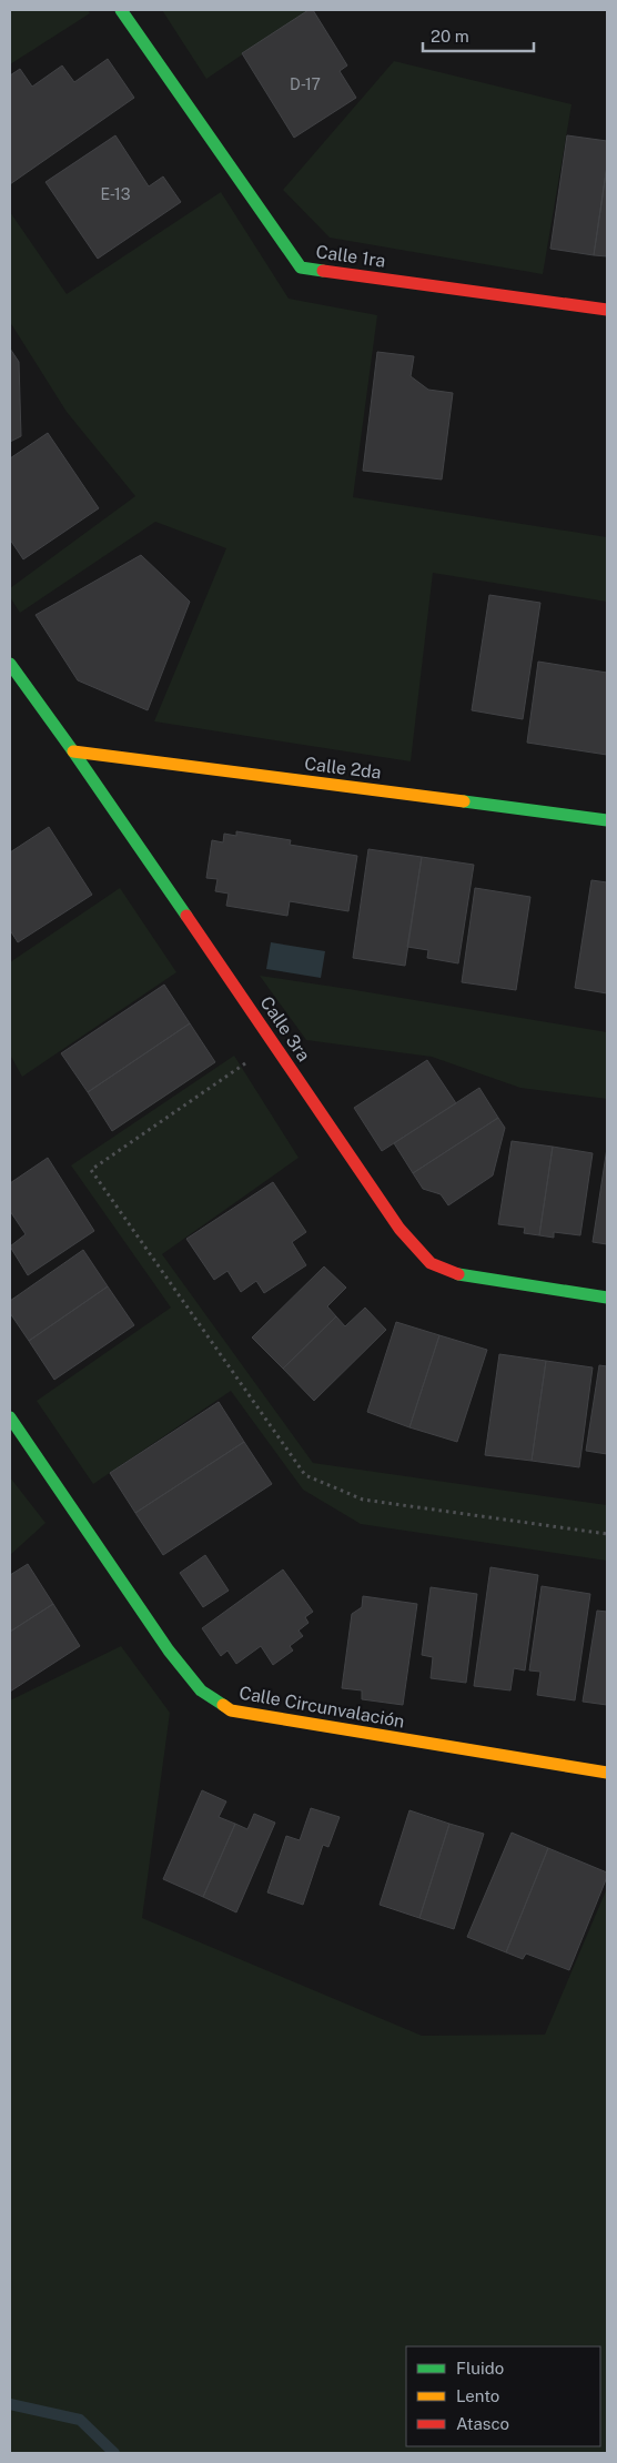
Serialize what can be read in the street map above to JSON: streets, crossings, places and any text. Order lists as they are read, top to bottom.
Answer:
{
  "streets": {
    "street": [
      "Calle 1ra",
      "Calle 2da",
      "Calle 3ra",
      "Calle Circunvalación"
    ]
  },
  "crossings": [
    ["Calle 2da", "Calle 3ra"]
  ],
  "house_numbers": ["D-17", "E-13"],
  "legend": ["Fluido", "Lento", "Atasco"],
  "scale_bar": "20 m"
}
